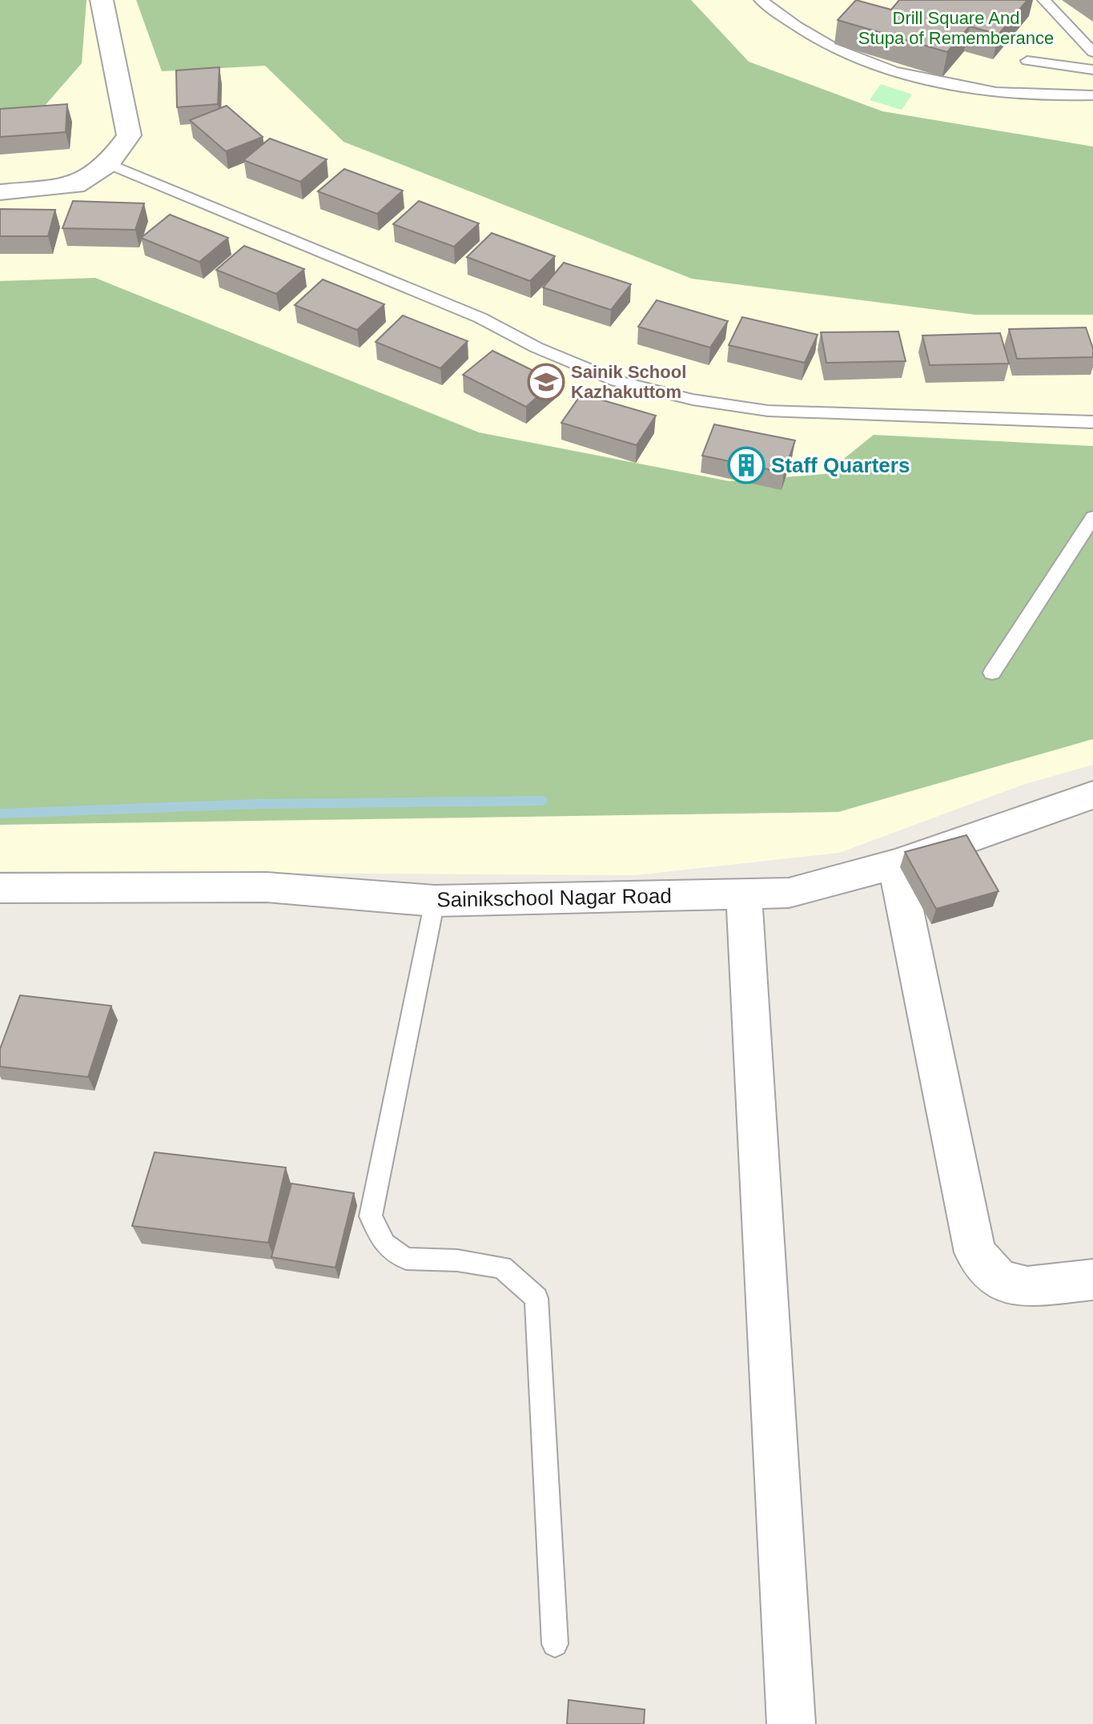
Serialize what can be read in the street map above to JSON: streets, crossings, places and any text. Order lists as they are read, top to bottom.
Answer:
{
  "streets": {
    "street": ["Sainikschool Nagar Road"]
  },
  "parks": ["Drill Square And Stupa of Rememberance"],
  "places": {
    "school or university": ["Sainik School Kazhakuttom"],
    "building": ["Staff Quarters"]
  }
}
